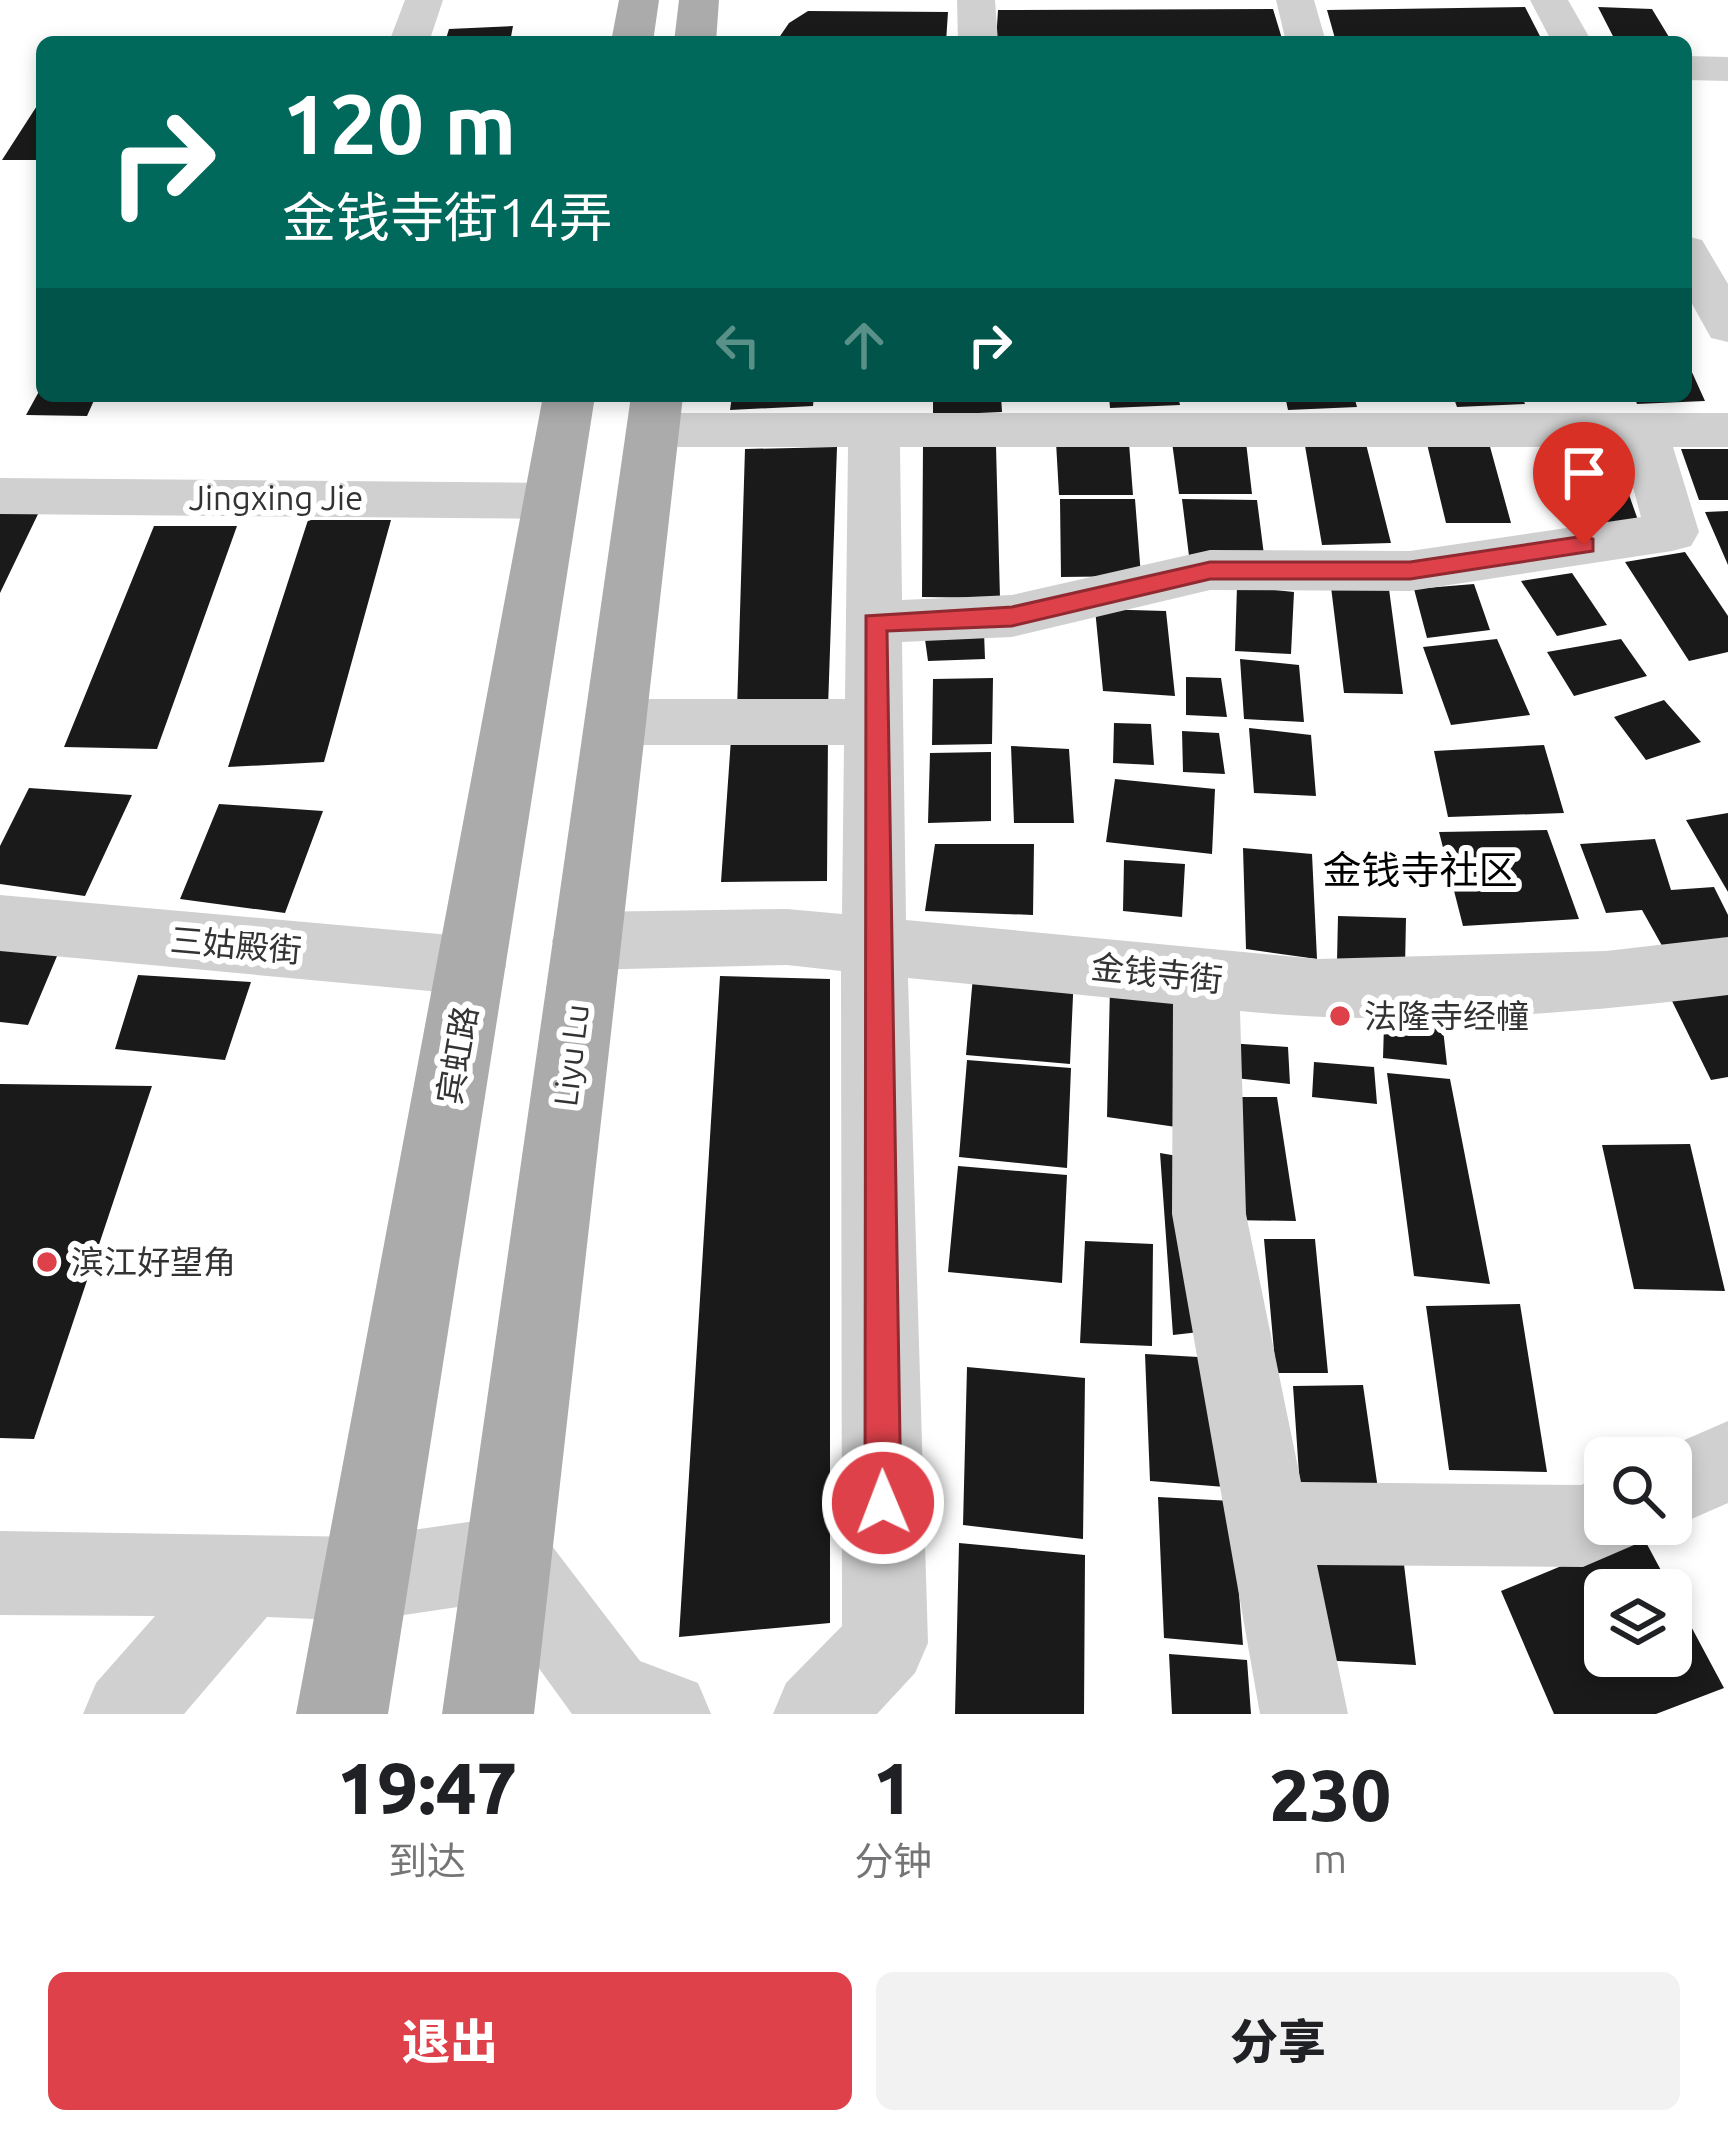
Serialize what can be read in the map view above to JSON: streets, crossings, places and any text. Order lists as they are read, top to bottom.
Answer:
{
  "streets": {
    "main road": ["宾虹路", "Liyu Lu"],
    "street": ["Jingxing Jie", "三姑殿街", "金钱寺街"]
  },
  "crossings": [
    ["Jingxing Jie", "宾虹路"],
    ["三姑殿街", "宾虹路"],
    ["金钱寺街", "Liyu Lu"]
  ],
  "districts": ["金钱寺社区"],
  "places": ["法隆寺经幢", "滨江好望角"],
  "page": {
    "turn": ["120 m", "金钱寺街14弄"],
    "eta": [
      "19:47",
      "到达",
      "1",
      "分钟",
      "230",
      "m"
    ],
    "buttons": ["退出", "分享"]
  }
}
